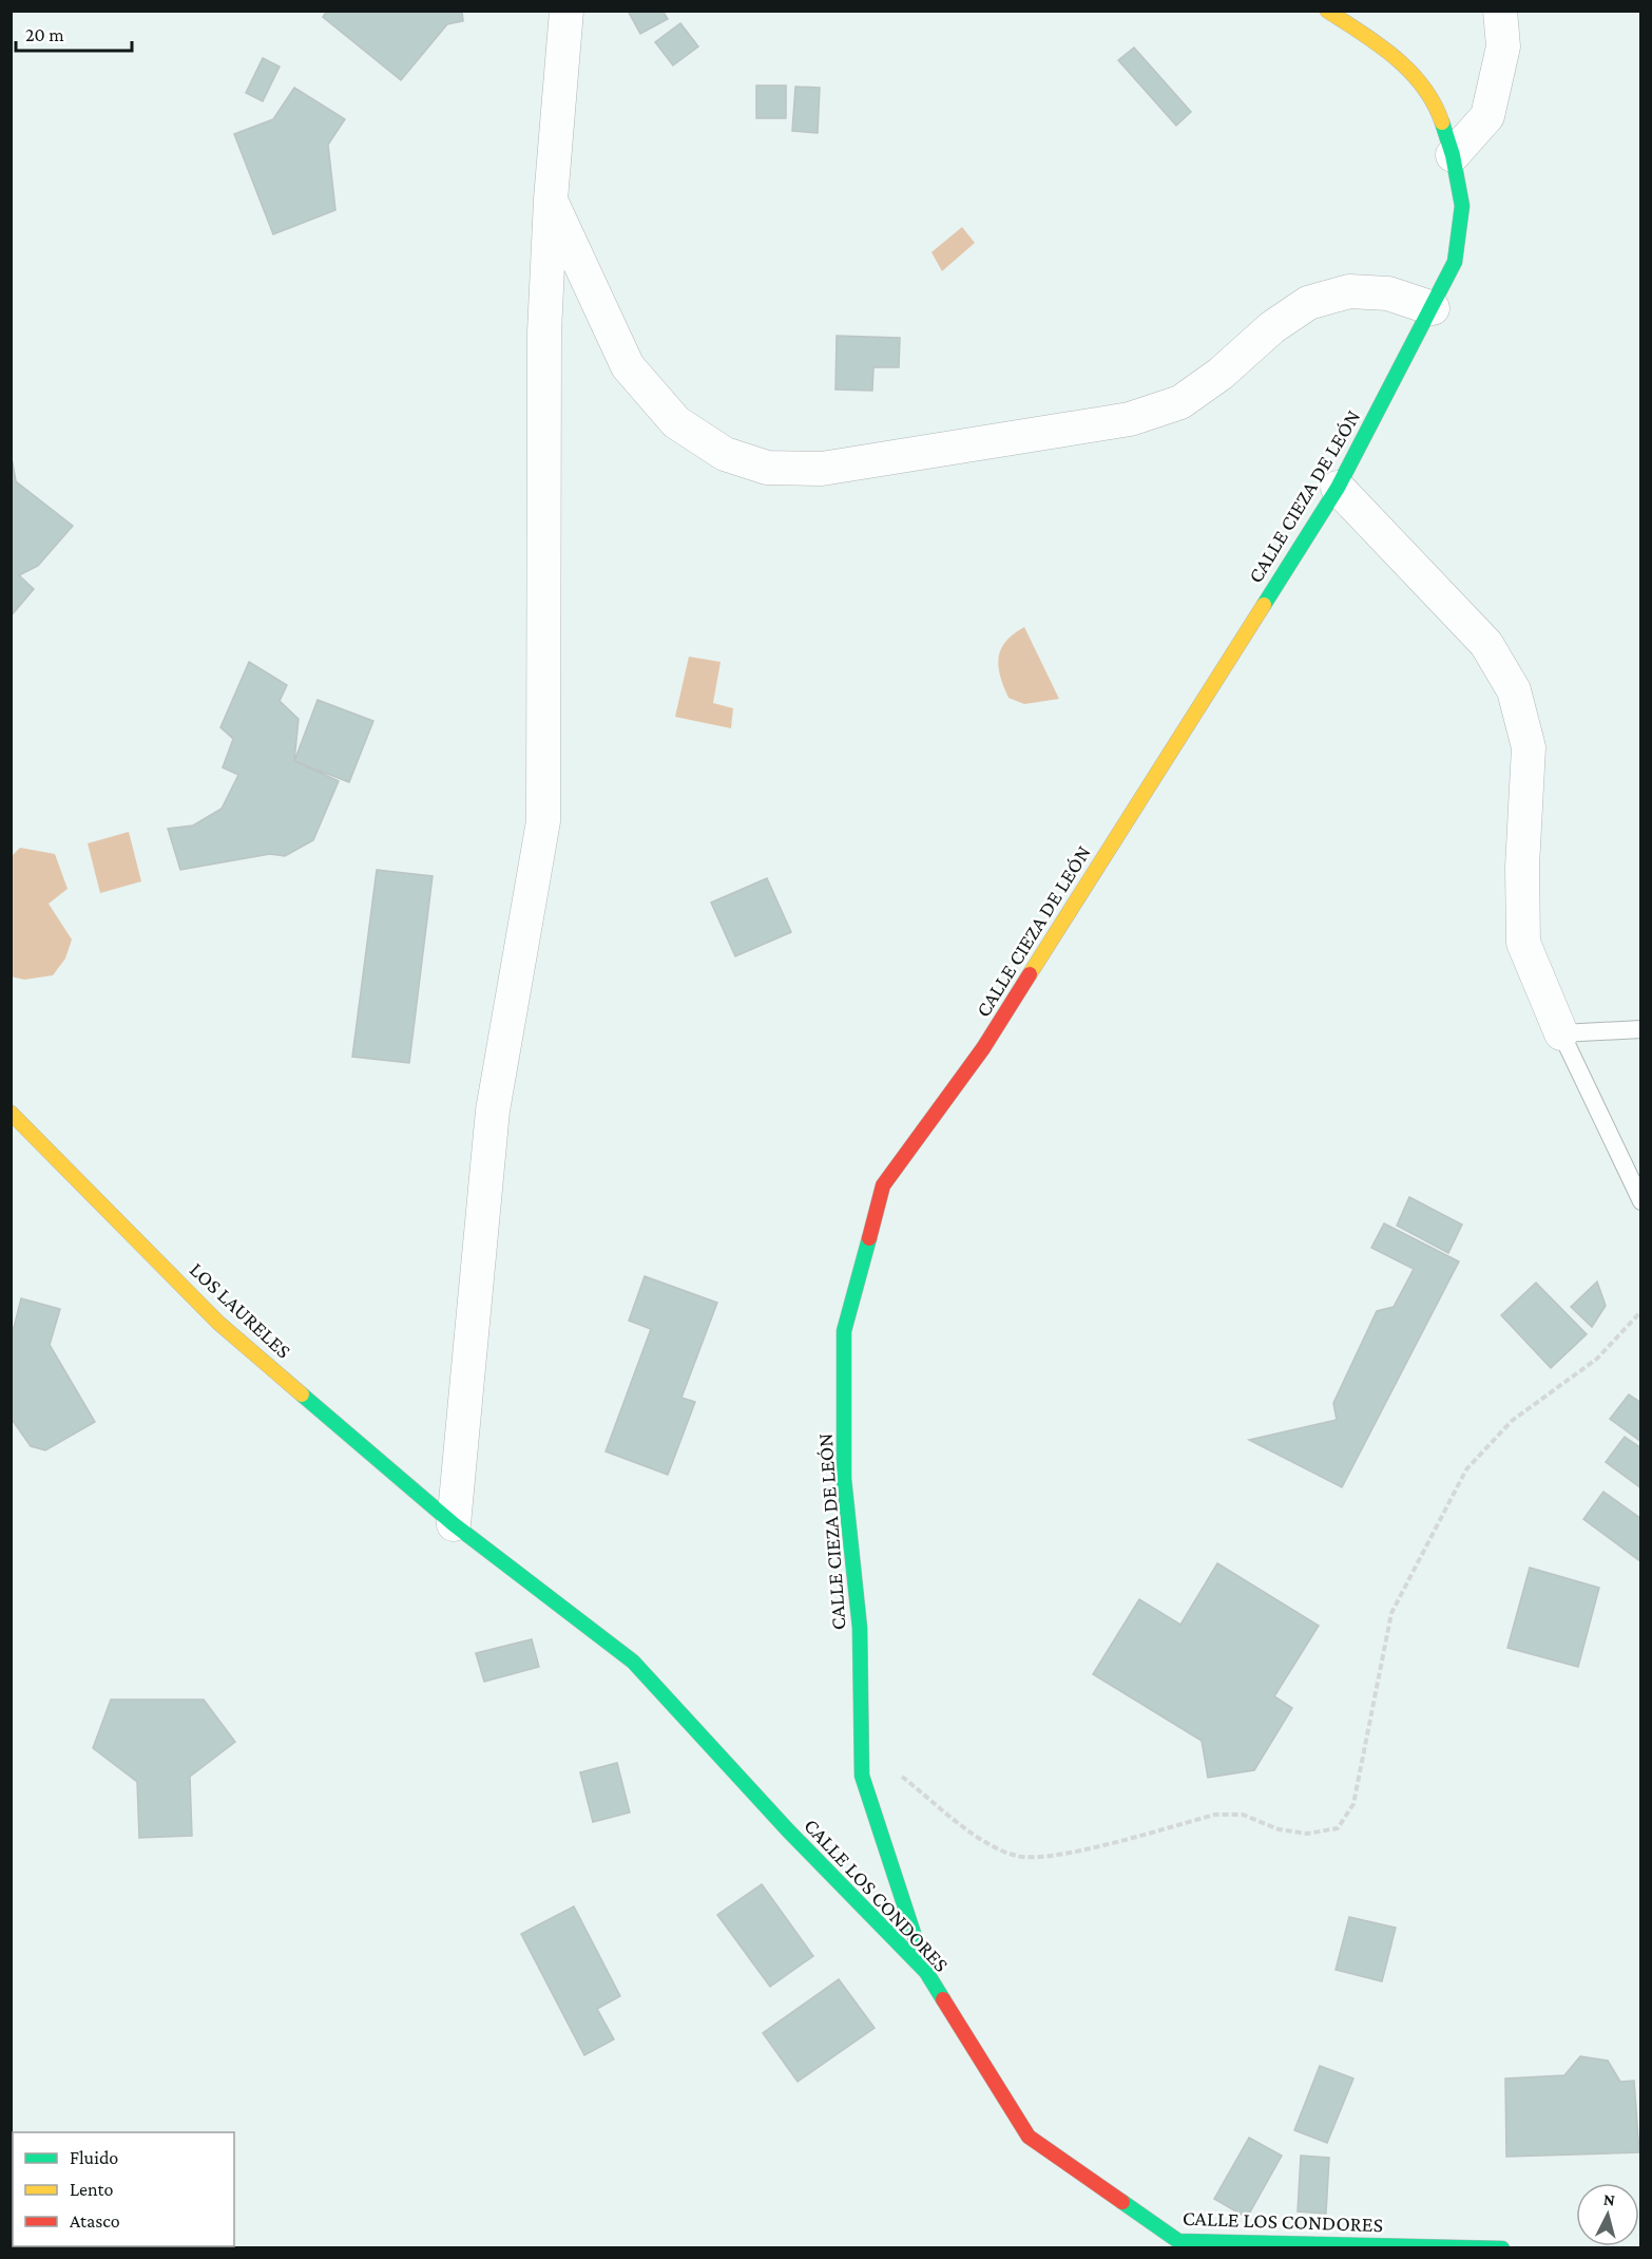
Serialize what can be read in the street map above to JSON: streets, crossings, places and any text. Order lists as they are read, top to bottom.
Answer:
{
  "streets": {
    "street": ["CALLE CIEZA DE LEÓN", "LOS LAURELES", "CALLE LOS CONDORES"]
  },
  "crossings": [
    ["CALLE CIEZA DE LEÓN", "CALLE LOS CONDORES"],
    ["LOS LAURELES", "CALLE LOS CONDORES"]
  ],
  "legend": ["Fluido", "Lento", "Atasco"],
  "scale_bar": "20 m",
  "north": "top"
}
